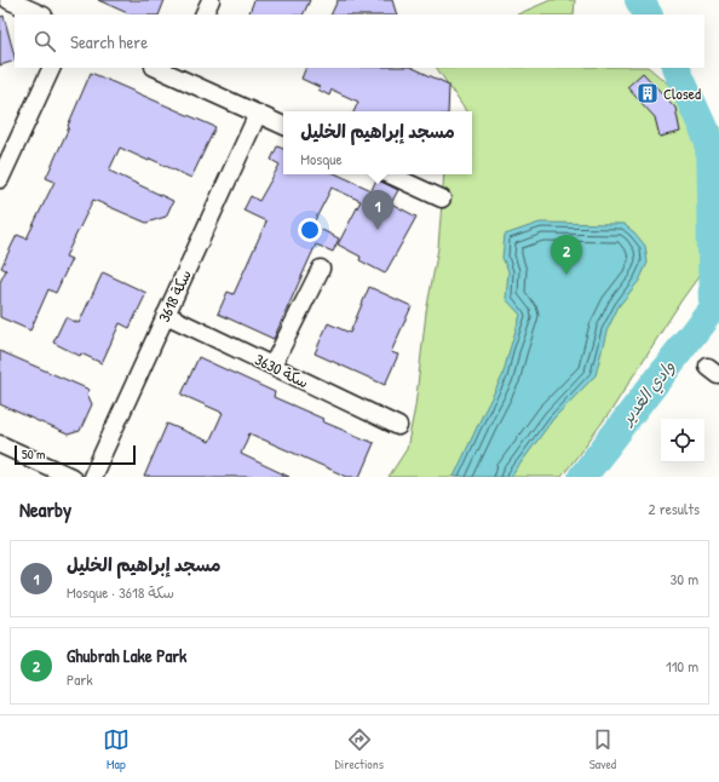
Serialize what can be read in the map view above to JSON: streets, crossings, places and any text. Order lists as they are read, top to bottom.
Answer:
{
  "streets": {
    "street": ["سكة 3618", "سكة 3630"]
  },
  "crossings": [
    ["سكة 3618", "سكة 3630"]
  ],
  "water": ["وادي الغدير"],
  "places": {
    "building": ["Closed"]
  },
  "scale_bar": "50 m",
  "page": {
    "search": "Search here",
    "popup": ["مسجد إبراهيم الخليل", "Mosque"],
    "pins": ["1", "2"],
    "scale": "50 m",
    "heading": ["Nearby", "2 results"],
    "list": [
      {
        "mark": "1",
        "name": "مسجد إبراهيم الخليل",
        "note": "Mosque · سكة 3618",
        "value": "30 m"
      },
      {
        "mark": "2",
        "name": "Ghubrah Lake Park",
        "note": "Park",
        "value": "110 m"
      }
    ],
    "nav": ["Map", "Directions", "Saved"]
  }
}
